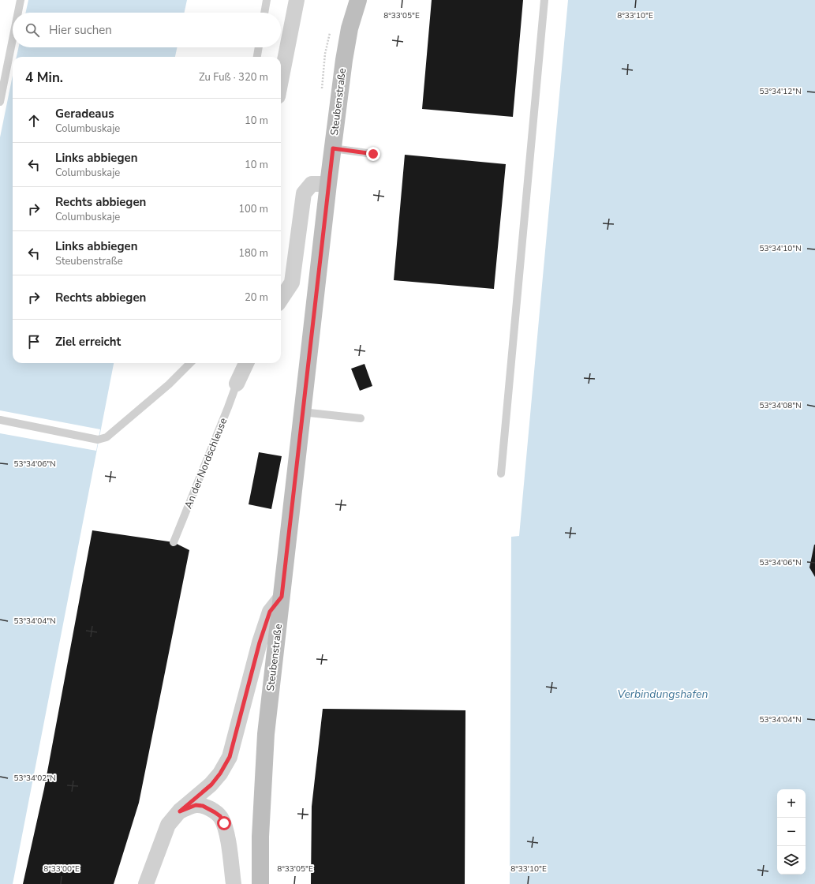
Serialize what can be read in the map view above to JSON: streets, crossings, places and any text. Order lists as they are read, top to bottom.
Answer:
{
  "streets": {
    "street": ["Steubenstraße", "An der Nordschleuse"]
  },
  "water": ["Verbindungshafen"],
  "page": {
    "search": "Hier suchen",
    "heading": ["4 Min.", "Zu Fuß · 320 m"],
    "list": [
      ["Geradeaus", "Columbuskaje", "10 m"],
      ["Links abbiegen", "Columbuskaje", "10 m"],
      ["Rechts abbiegen", "Columbuskaje", "100 m"],
      ["Links abbiegen", "Steubenstraße", "180 m"],
      ["Rechts abbiegen", "20 m"],
      "Ziel erreicht"
    ],
    "map_buttons": ["+", "−"]
  },
  "coordinates": [
    "8°33'05\"E",
    "8°33'10\"E",
    "53°34'12\"N",
    "53°34'10\"N",
    "53°34'08\"N",
    "53°34'06\"N",
    "53°34'04\"N",
    "53°34'02\"N",
    "8°33'00\"E"
  ]
}
